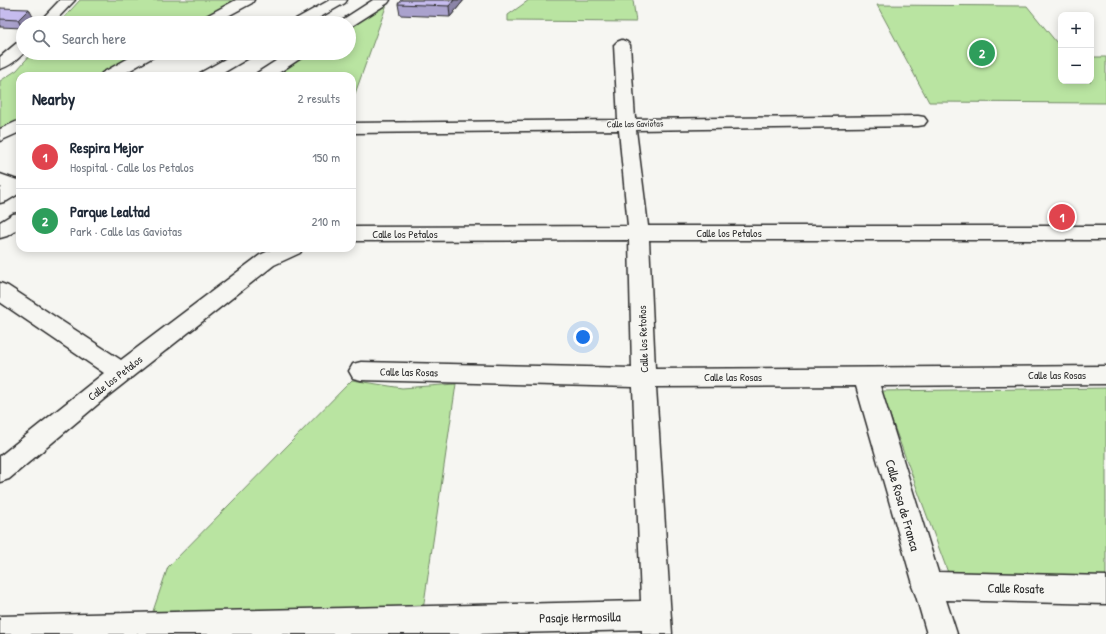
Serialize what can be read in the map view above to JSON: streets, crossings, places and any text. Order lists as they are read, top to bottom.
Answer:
{
  "streets": {
    "street": [
      "Calle las Gaviotas",
      "Calle los Petalos",
      "Calle los Retoños",
      "Calle las Rosas",
      "Calle Rosa de Franca",
      "Calle Rosate",
      "Pasaje Hermosilla"
    ]
  },
  "crossings": [
    ["Calle las Gaviotas", "Calle los Retoños"],
    ["Calle los Petalos", "Calle los Retoños"],
    ["Calle los Retoños", "Calle las Rosas"],
    ["Calle los Retoños", "Pasaje Hermosilla"],
    ["Calle las Rosas", "Calle Rosa de Franca"],
    ["Calle Rosa de Franca", "Calle Rosate"]
  ],
  "page": {
    "map_buttons": ["+", "−"],
    "search": "Search here",
    "pins": ["2", "1"],
    "heading": ["Nearby", "2 results"],
    "list": [
      {
        "mark": "1",
        "name": "Respira Mejor",
        "note": "Hospital · Calle los Petalos",
        "value": "150 m"
      },
      {
        "mark": "2",
        "name": "Parque Lealtad",
        "note": "Park · Calle las Gaviotas",
        "value": "210 m"
      }
    ]
  }
}
